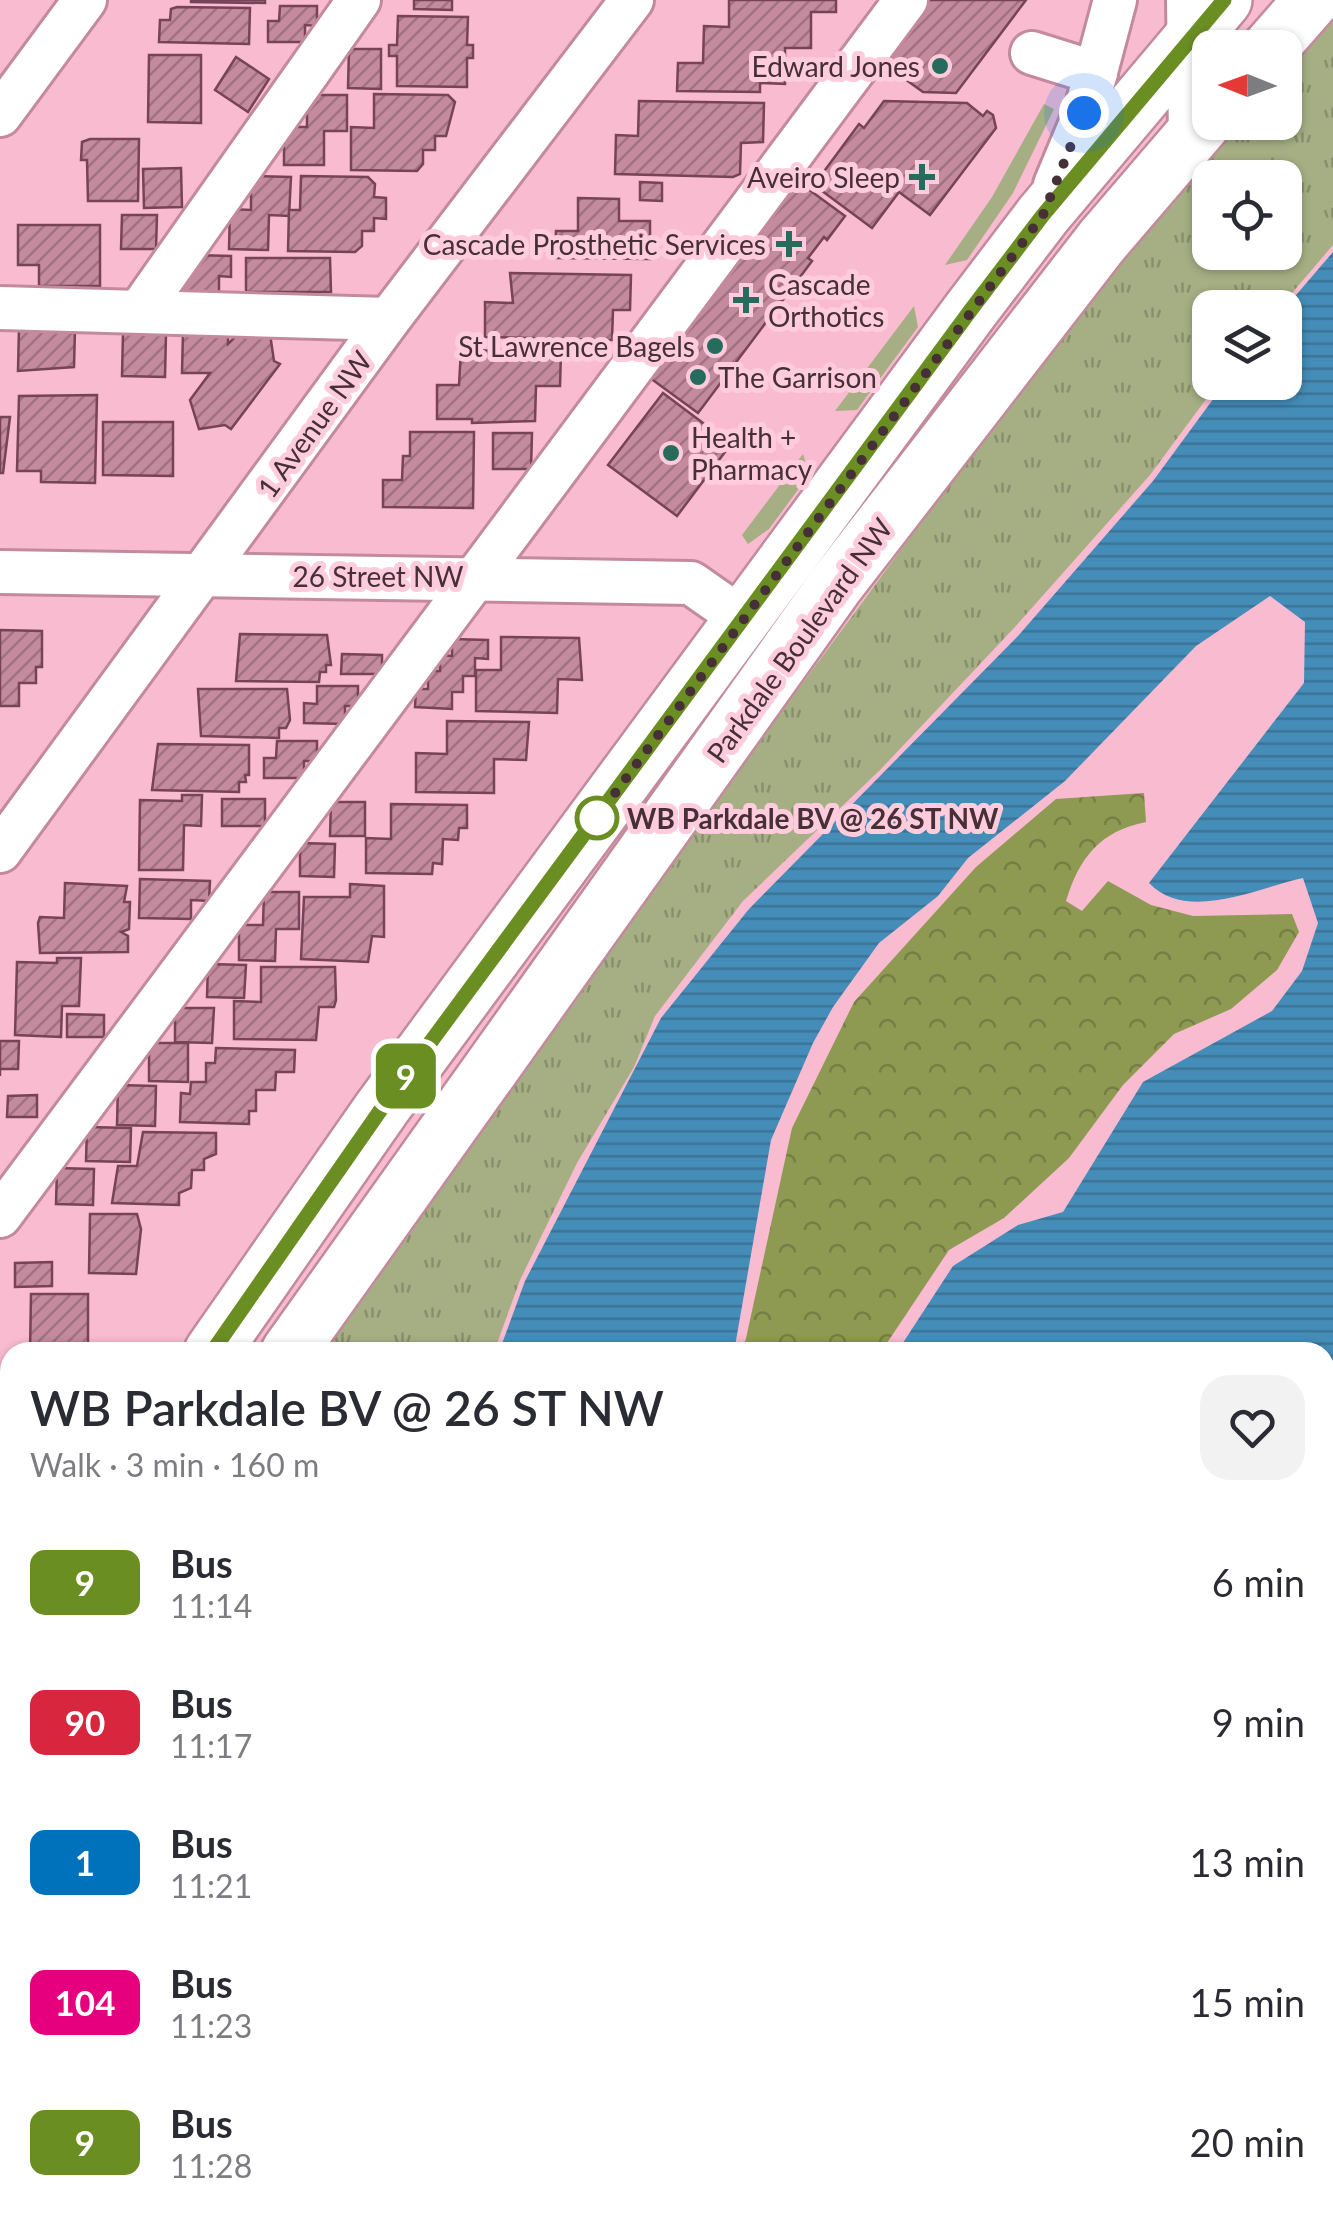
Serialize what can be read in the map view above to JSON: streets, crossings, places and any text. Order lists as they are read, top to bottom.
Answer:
{
  "streets": {
    "main road": ["Parkdale Boulevard NW"],
    "street": ["1 Avenue NW", "26 Street NW"]
  },
  "crossings": [
    ["1 Avenue NW", "26 Street NW"],
    ["26 Street NW", "Parkdale Boulevard NW"]
  ],
  "places": {
    "other": [
      "Edward Jones",
      "St Lawrence Bagels",
      "The Garrison",
      "Health + Pharmacy",
      "WB Parkdale BV @ 26 ST NW"
    ],
    "health": ["Aveiro Sleep", "Cascade Prosthetic Services", "Cascade Orthotics"]
  },
  "lines": ["bus line 9"],
  "north": "left",
  "page": {
    "on_map": "9",
    "heading": ["WB Parkdale BV @ 26 ST NW", "Walk · 3 min · 160 m"],
    "list": [
      {
        "mark": "9",
        "name": "Bus",
        "note": "11:14",
        "value": "6 min"
      },
      {
        "mark": "90",
        "name": "Bus",
        "note": "11:17",
        "value": "9 min"
      },
      {
        "mark": "1",
        "name": "Bus",
        "note": "11:21",
        "value": "13 min"
      },
      {
        "mark": "104",
        "name": "Bus",
        "note": "11:23",
        "value": "15 min"
      },
      {
        "mark": "9",
        "name": "Bus",
        "note": "11:28",
        "value": "20 min"
      }
    ]
  }
}
